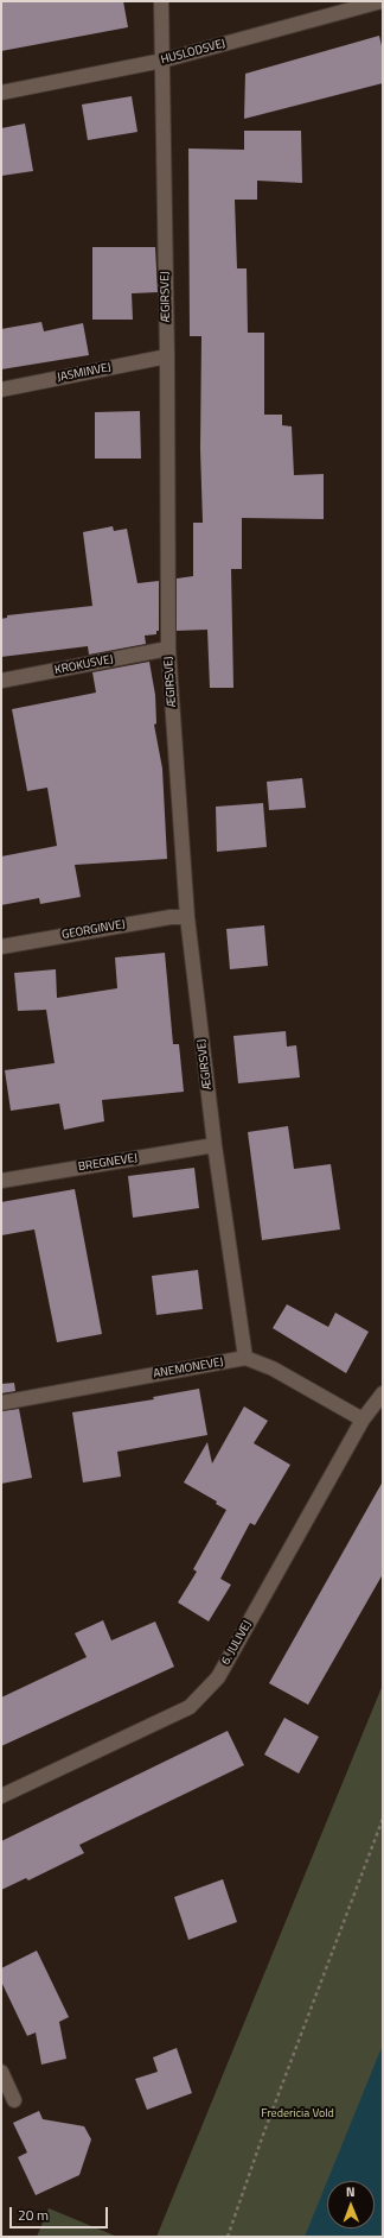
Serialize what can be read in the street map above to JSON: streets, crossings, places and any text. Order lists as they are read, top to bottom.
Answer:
{
  "streets": {
    "street": [
      "HUSLODSVEJ",
      "ÆGIRSVEJ",
      "JASMINVEJ",
      "KROKUSVEJ",
      "GEORGINVEJ",
      "BREGNEVEJ",
      "ANEMONEVEJ",
      "6. JULIVEJ"
    ]
  },
  "crossings": [
    ["HUSLODSVEJ", "ÆGIRSVEJ"],
    ["ÆGIRSVEJ", "JASMINVEJ"],
    ["ÆGIRSVEJ", "KROKUSVEJ"],
    ["ÆGIRSVEJ", "GEORGINVEJ"],
    ["ÆGIRSVEJ", "BREGNEVEJ"],
    ["ÆGIRSVEJ", "ANEMONEVEJ"]
  ],
  "parks": ["Fredericia Vold"],
  "scale_bar": "20 m",
  "north": "top"
}
